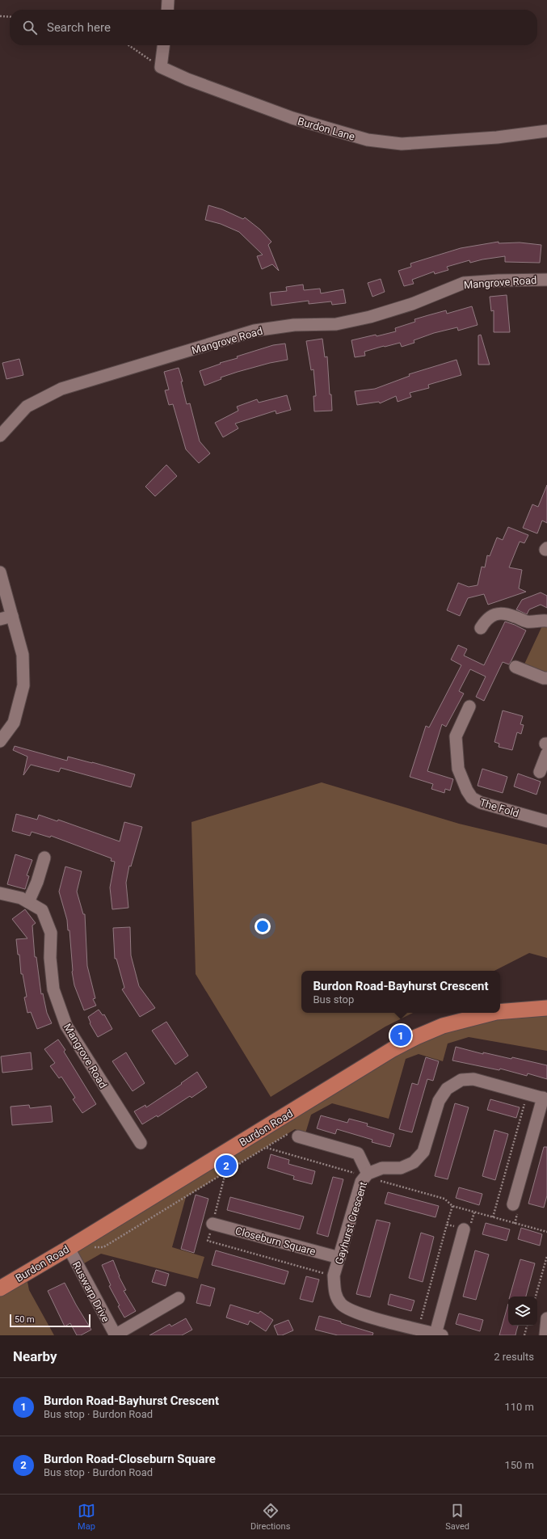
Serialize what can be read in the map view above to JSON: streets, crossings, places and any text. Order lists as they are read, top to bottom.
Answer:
{
  "streets": {
    "main road": ["Burdon Road"],
    "street": [
      "Burdon Lane",
      "Mangrove Road",
      "The Fold",
      "Gayhurst Crescent",
      "Closeburn Square",
      "Ruswarp Drive"
    ]
  },
  "crossings": [
    ["Burdon Road", "Ruswarp Drive"],
    ["Gayhurst Crescent", "Closeburn Square"]
  ],
  "scale_bar": "50 m",
  "page": {
    "search": "Search here",
    "popup": ["Burdon Road-Bayhurst Crescent", "Bus stop"],
    "pins": ["1", "2"],
    "scale": "50 m",
    "heading": ["Nearby", "2 results"],
    "list": [
      {
        "mark": "1",
        "name": "Burdon Road-Bayhurst Crescent",
        "note": "Bus stop · Burdon Road",
        "value": "110 m"
      },
      {
        "mark": "2",
        "name": "Burdon Road-Closeburn Square",
        "note": "Bus stop · Burdon Road",
        "value": "150 m"
      }
    ],
    "nav": ["Map", "Directions", "Saved"]
  }
}
